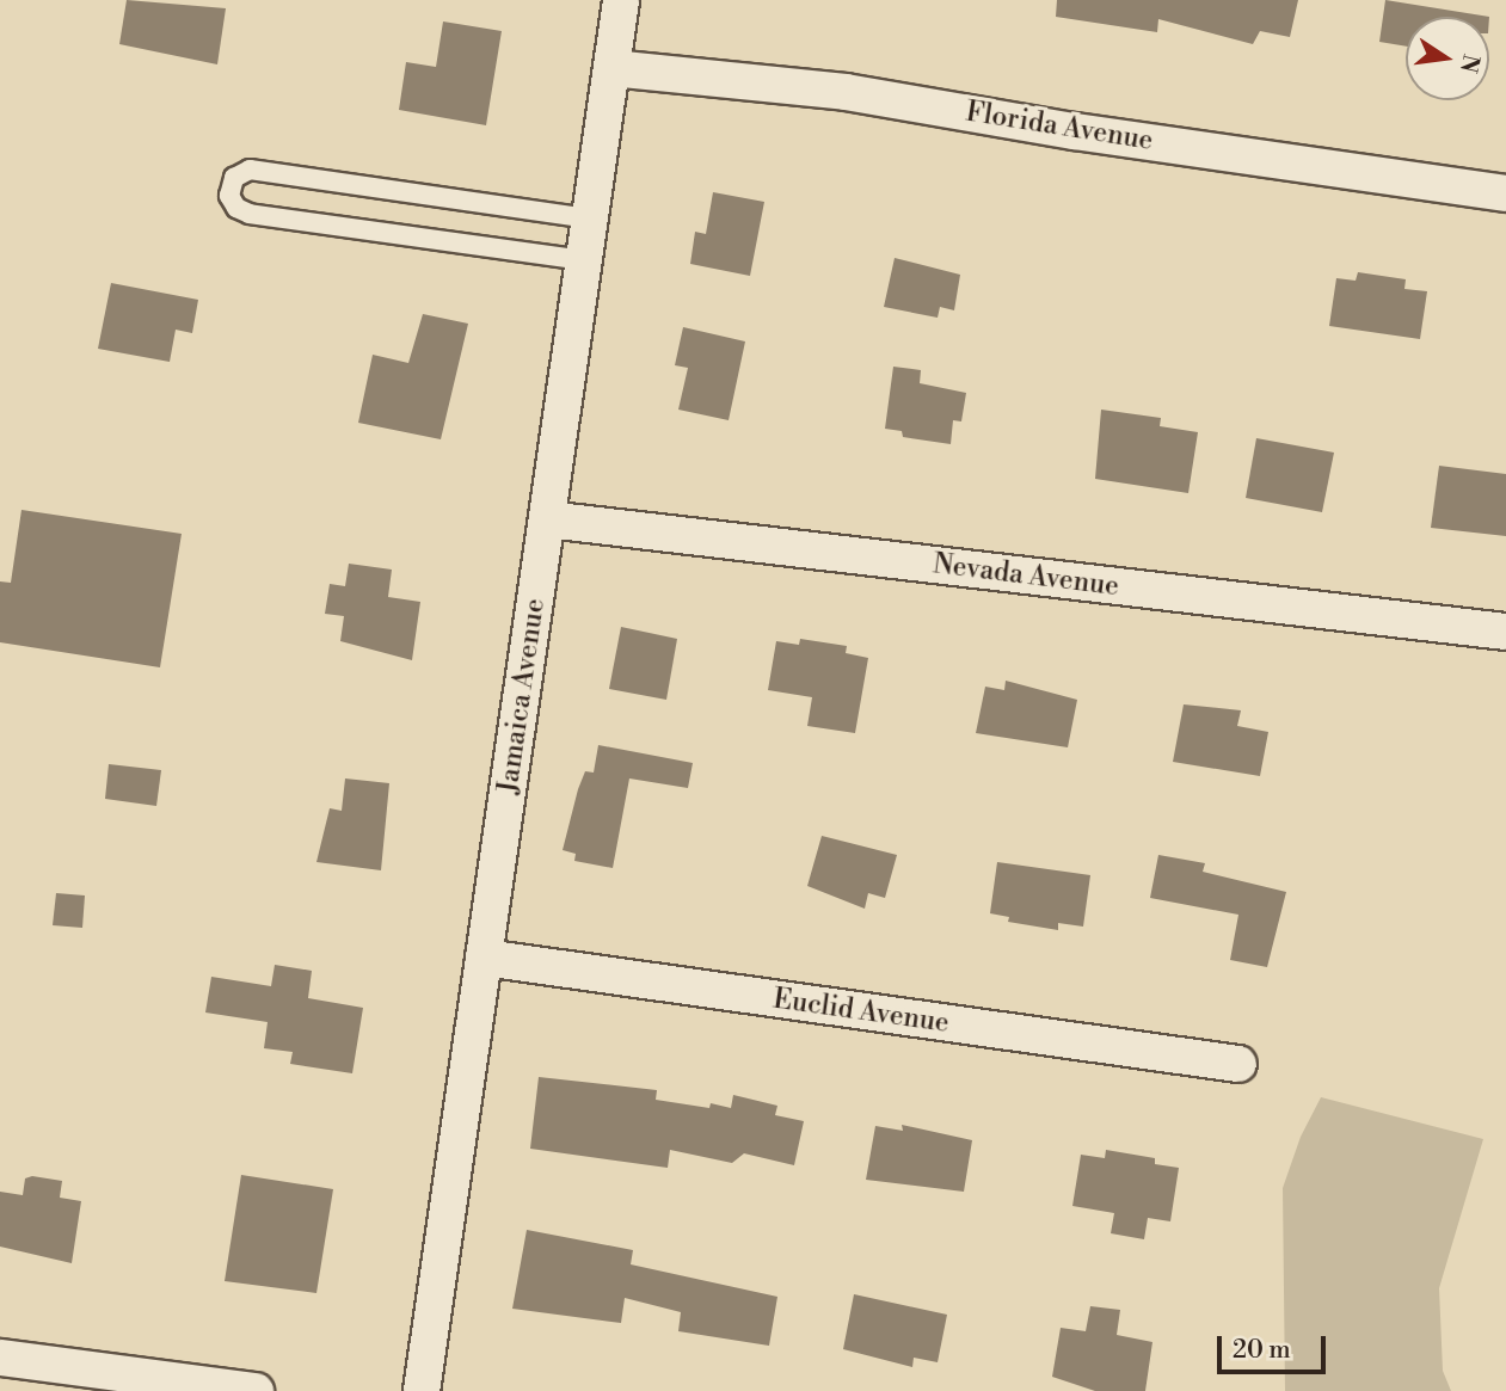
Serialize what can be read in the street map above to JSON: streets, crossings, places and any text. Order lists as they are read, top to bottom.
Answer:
{
  "streets": {
    "street": [
      "Florida Avenue",
      "Nevada Avenue",
      "Jamaica Avenue",
      "Euclid Avenue"
    ]
  },
  "crossings": [
    ["Florida Avenue", "Jamaica Avenue"],
    ["Nevada Avenue", "Jamaica Avenue"],
    ["Jamaica Avenue", "Euclid Avenue"]
  ],
  "scale_bar": "20 m",
  "north": "right"
}
